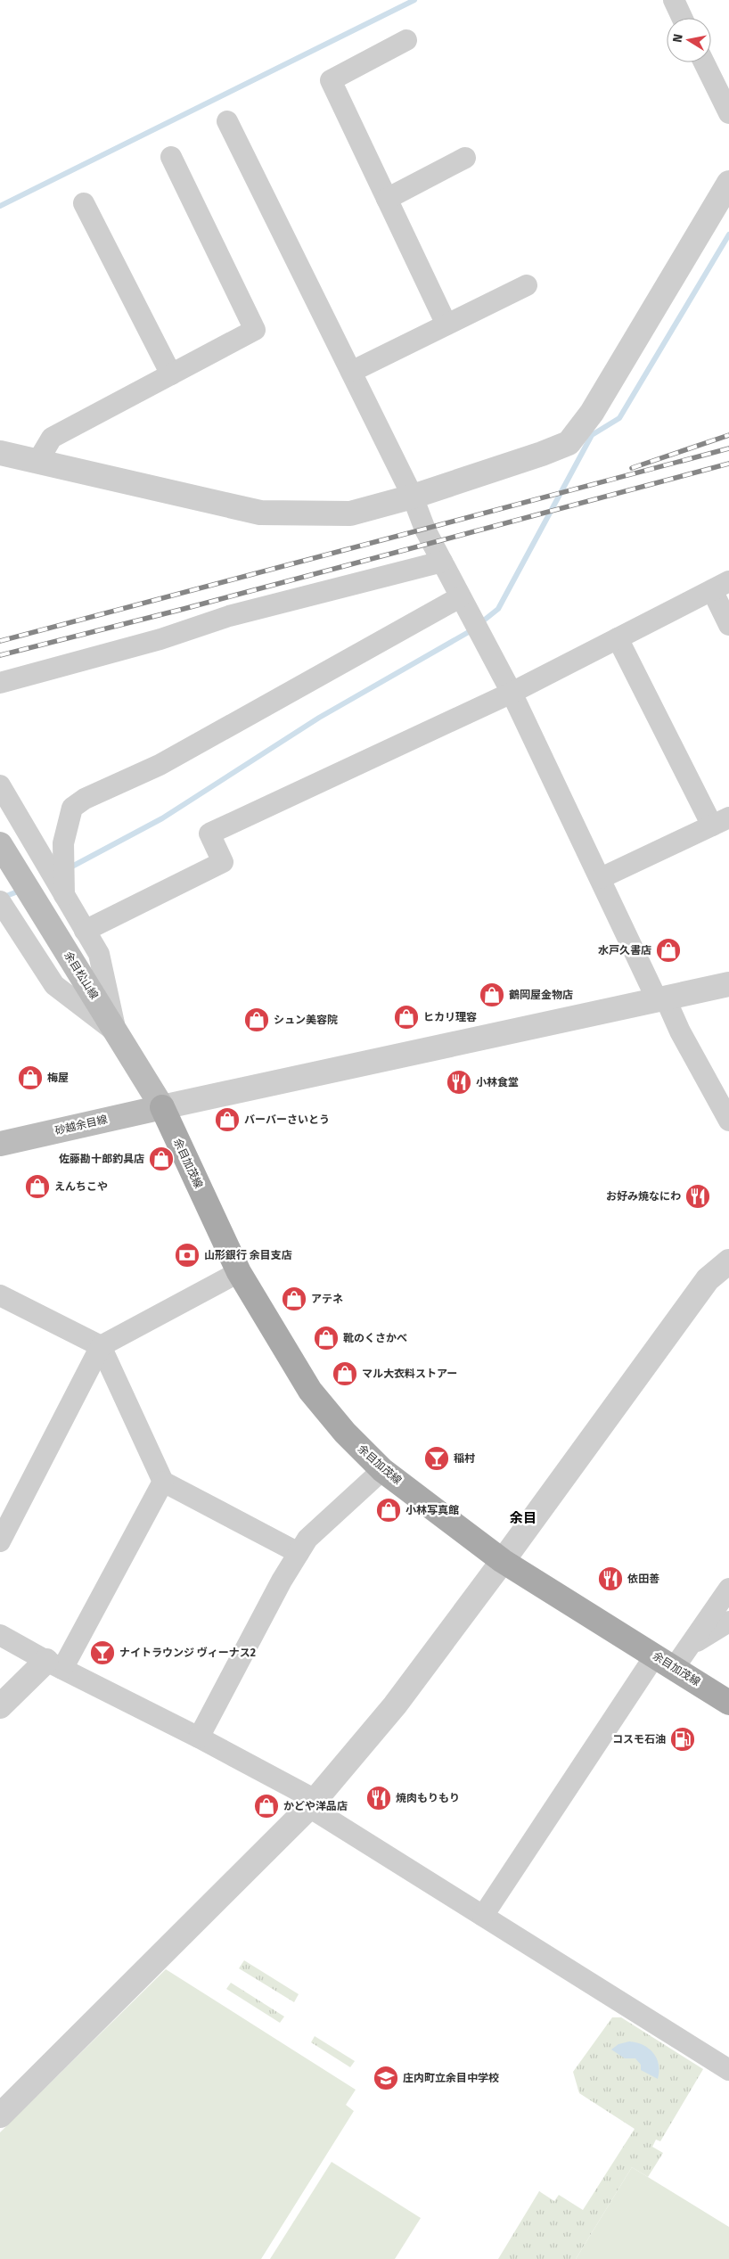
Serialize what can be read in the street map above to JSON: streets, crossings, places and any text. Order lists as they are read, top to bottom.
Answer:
{
  "streets": {
    "main road": ["余目松山線", "砂越余目線", "余目加茂線"]
  },
  "crossings": [
    ["余目松山線", "砂越余目線"],
    ["余目松山線", "余目加茂線"],
    ["砂越余目線", "余目加茂線"]
  ],
  "districts": ["余目"],
  "places": {
    "shop": [
      "水戸久書店",
      "鶴岡屋金物店",
      "ヒカリ理容",
      "シュン美容院",
      "梅屋",
      "バーバーさいとう",
      "佐藤勘十郎釣具店",
      "えんちこや",
      "アテネ",
      "靴のくさかべ",
      "マル大衣料ストアー",
      "小林写真館",
      "かどや洋品店"
    ],
    "restaurant": [
      "小林食堂",
      "お好み焼なにわ",
      "依田善",
      "焼肉もりもり"
    ],
    "bank": ["山形銀行 余目支店"],
    "bar": ["稲村", "ナイトラウンジ ヴィーナス2"],
    "fuel station": ["コスモ石油"],
    "school or university": ["庄内町立余目中学校"]
  },
  "north": "left"
}
